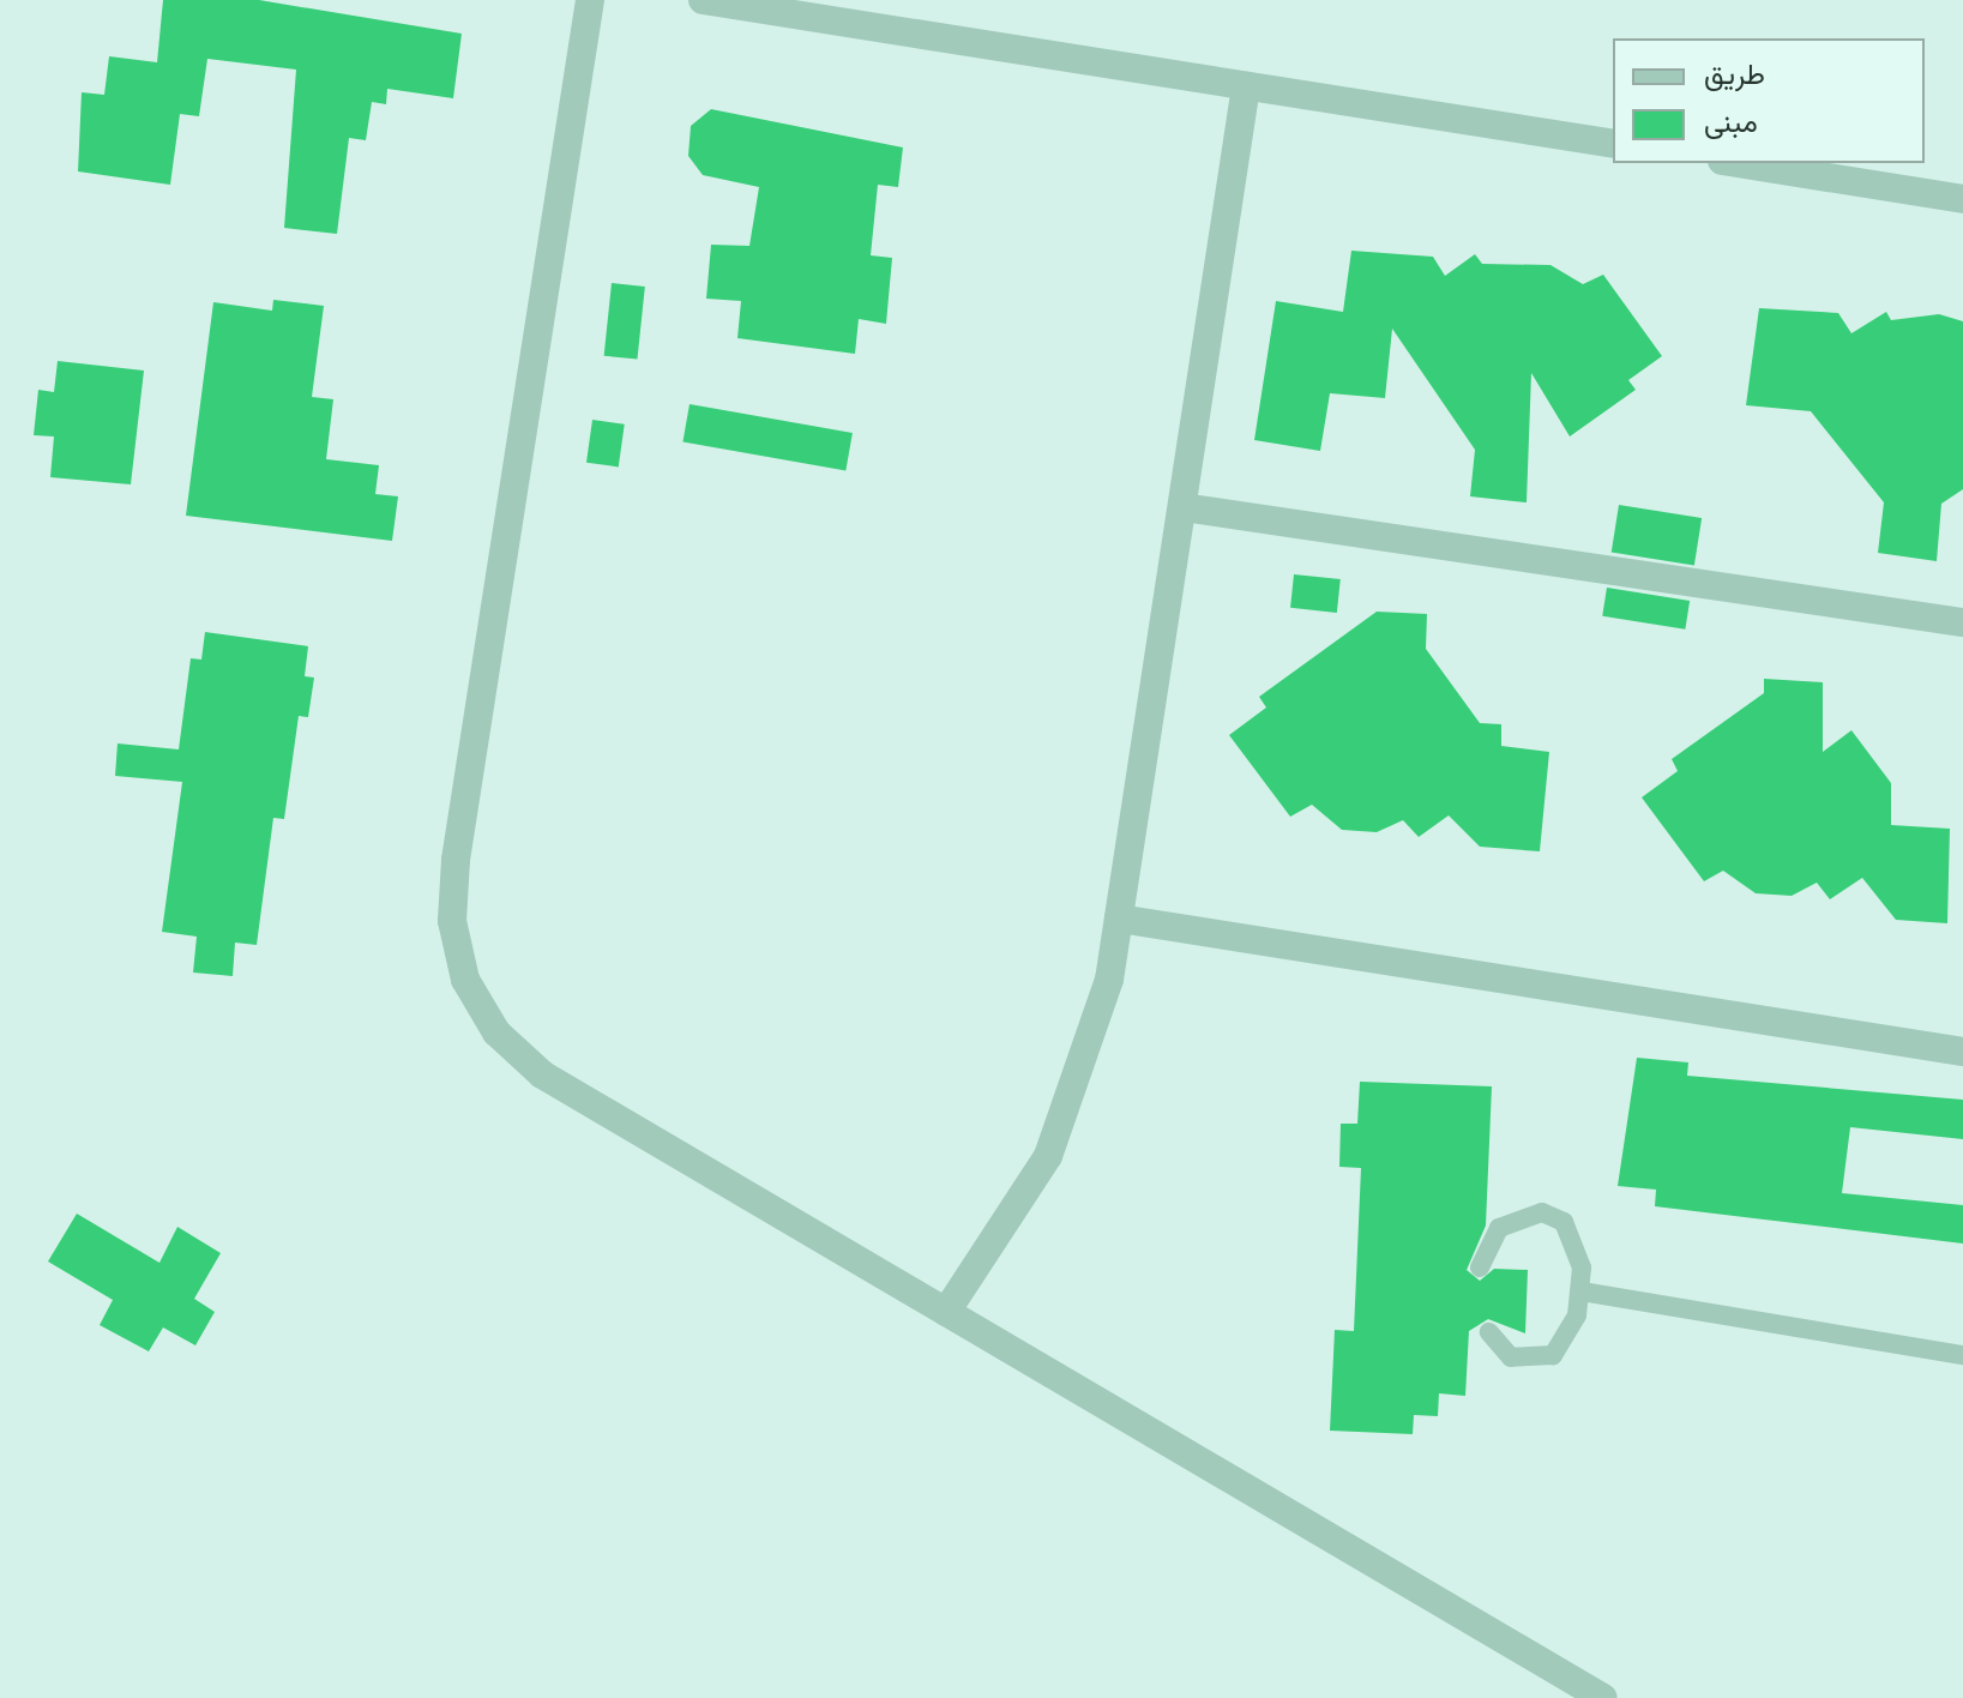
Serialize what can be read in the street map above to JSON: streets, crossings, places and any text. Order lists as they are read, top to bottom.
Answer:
{
  "legend": ["طريق", "مبنى"]
}
